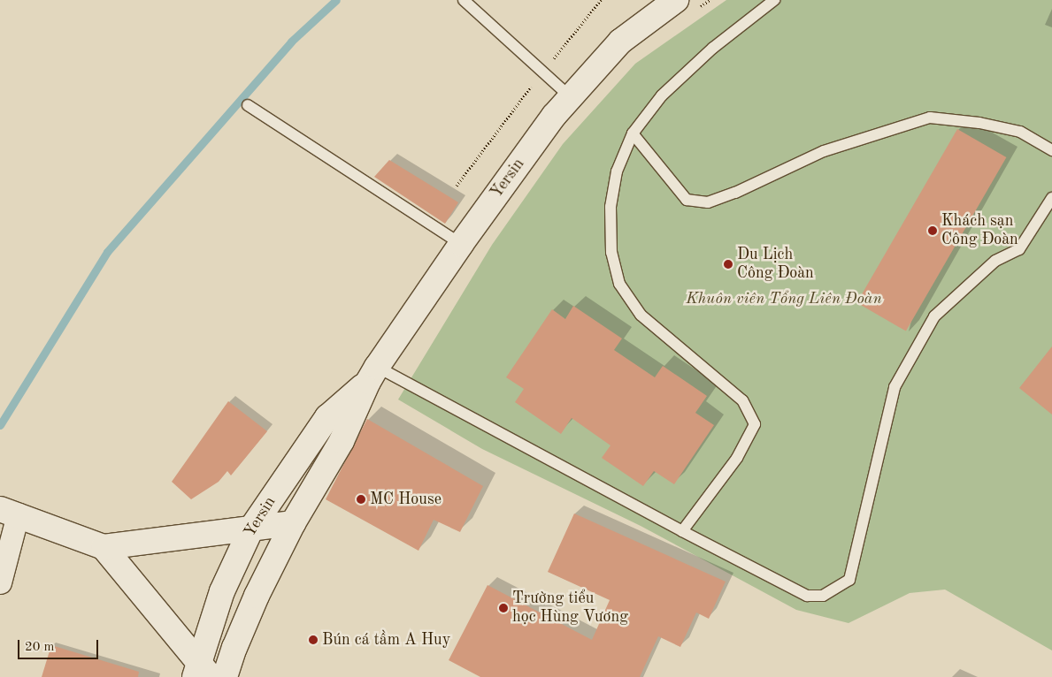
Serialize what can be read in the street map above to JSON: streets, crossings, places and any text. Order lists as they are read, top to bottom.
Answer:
{
  "streets": {
    "main road": ["Yersin"]
  },
  "parks": ["Khuôn viên Tổng Liên Đoàn"],
  "places": [
    "Khách sạn Công Đoàn",
    "Du Lịch Công Đoàn",
    "MC House",
    "Trường tiểu học Hùng Vương",
    "Bún cá tầm A Huy"
  ],
  "scale_bar": "20 m"
}
